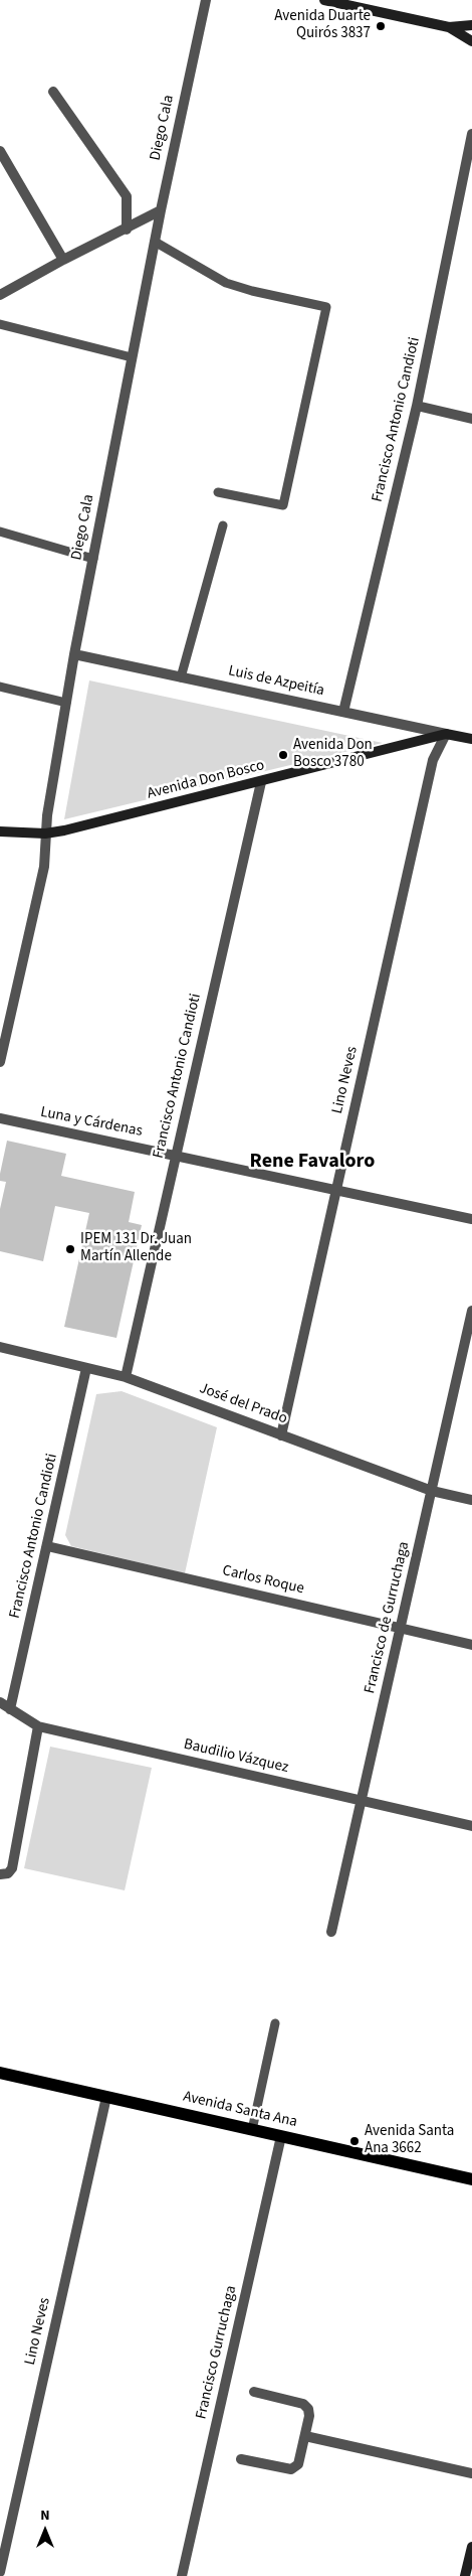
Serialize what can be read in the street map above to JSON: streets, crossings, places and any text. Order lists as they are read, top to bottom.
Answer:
{
  "streets": {
    "main road": ["Luis de Azpeitía", "Avenida Don Bosco", "Avenida Santa Ana"],
    "street": [
      "Diego Cala",
      "Francisco Antonio Candioti",
      "Lino Neves",
      "Luna y Cárdenas",
      "José del Prado",
      "Carlos Roque",
      "Francisco de Gurruchaga",
      "Baudilio Vázquez",
      "Francisco Gurruchaga"
    ]
  },
  "crossings": [
    ["Diego Cala", "Luis de Azpeitía"],
    ["Diego Cala", "Avenida Don Bosco"],
    ["Francisco Antonio Candioti", "Luis de Azpeitía"],
    ["Francisco Antonio Candioti", "Avenida Don Bosco"],
    ["Francisco Antonio Candioti", "Luna y Cárdenas"],
    ["Francisco Antonio Candioti", "José del Prado"],
    ["Francisco Antonio Candioti", "Carlos Roque"],
    ["Francisco Antonio Candioti", "Baudilio Vázquez"],
    ["Luis de Azpeitía", "Avenida Don Bosco"],
    ["Luis de Azpeitía", "Lino Neves"],
    ["Avenida Don Bosco", "Lino Neves"],
    ["Lino Neves", "Luna y Cárdenas"],
    ["Lino Neves", "José del Prado"],
    ["Lino Neves", "Avenida Santa Ana"],
    ["José del Prado", "Francisco de Gurruchaga"],
    ["Carlos Roque", "Francisco de Gurruchaga"],
    ["Francisco de Gurruchaga", "Baudilio Vázquez"],
    ["Avenida Santa Ana", "Francisco Gurruchaga"]
  ],
  "districts": ["Rene Favaloro"],
  "places": [
    "Avenida Duarte Quirós 3837",
    "Avenida Don Bosco 3780",
    "IPEM 131 Dr. Juan Martín Allende",
    "Avenida Santa Ana 3662"
  ],
  "north": "top"
}
